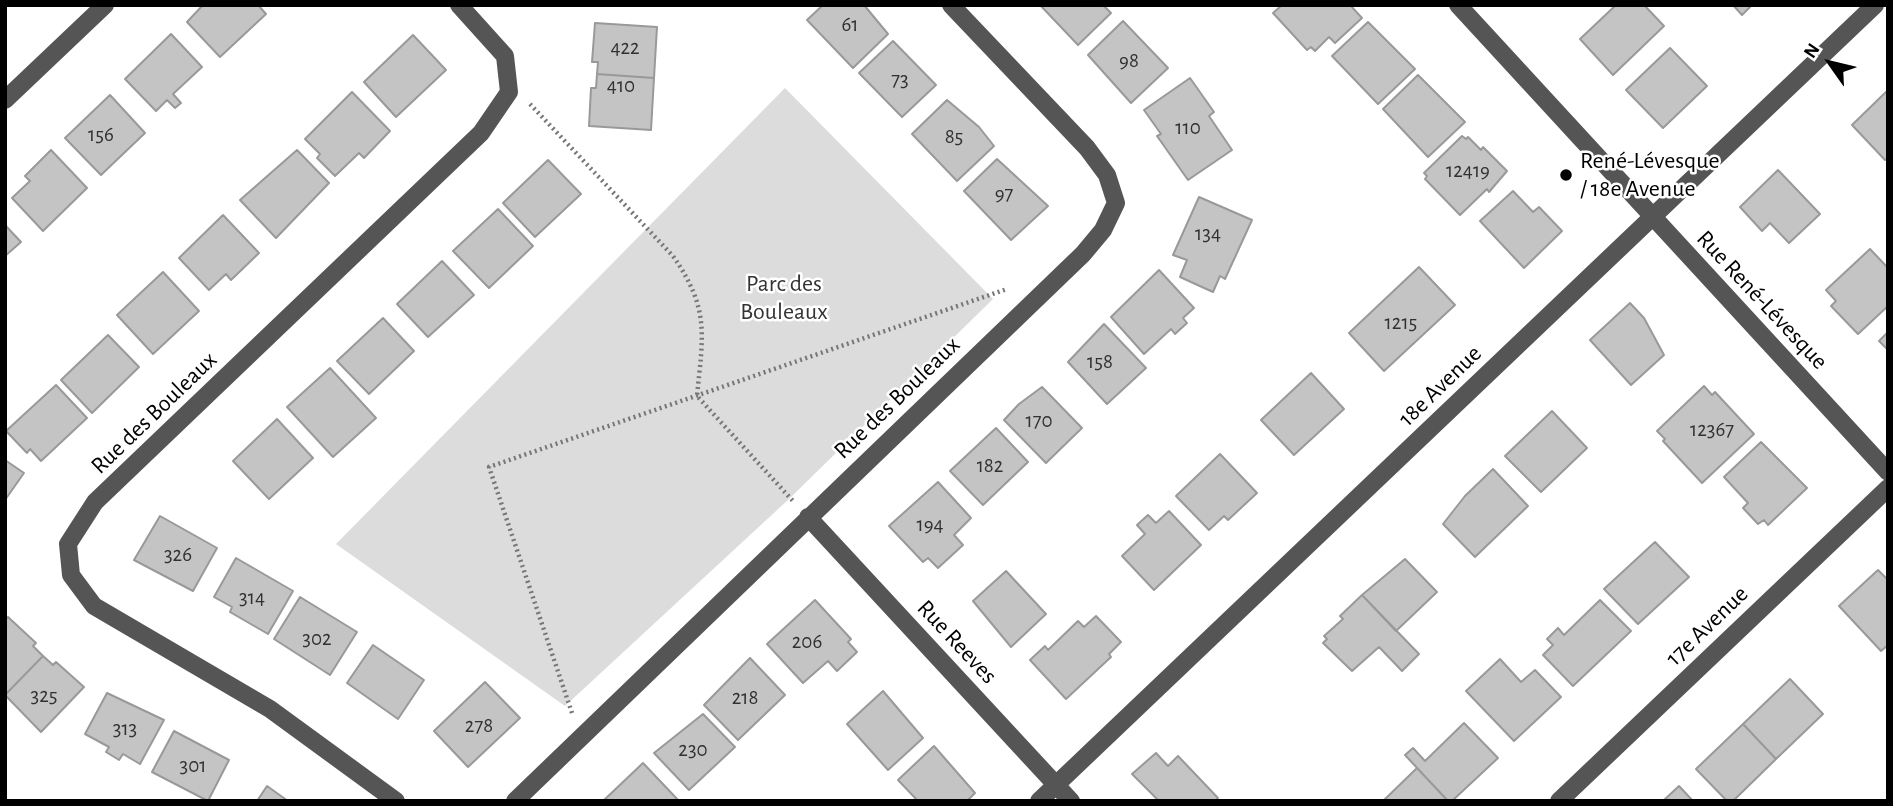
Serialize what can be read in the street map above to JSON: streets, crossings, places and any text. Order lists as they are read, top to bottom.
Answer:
{
  "streets": {
    "street": [
      "Rue René-Lévesque",
      "18e Avenue",
      "Rue des Bouleaux",
      "17e Avenue",
      "Rue Reeves"
    ]
  },
  "crossings": [
    ["Rue René-Lévesque", "18e Avenue"],
    ["18e Avenue", "Rue Reeves"],
    ["Rue des Bouleaux", "Rue Reeves"]
  ],
  "parks": ["Parc des Bouleaux"],
  "places": ["René-Lévesque / 18e Avenue"],
  "house_numbers": [
    "61",
    "422",
    "98",
    "73",
    "410",
    "110",
    "156",
    "85",
    "12419",
    "97",
    "134",
    "1215",
    "158",
    "170",
    "12367",
    "182",
    "194",
    "326",
    "314",
    "302",
    "206",
    "325",
    "218",
    "278",
    "313",
    "230",
    "301"
  ],
  "north": "top left"
}
